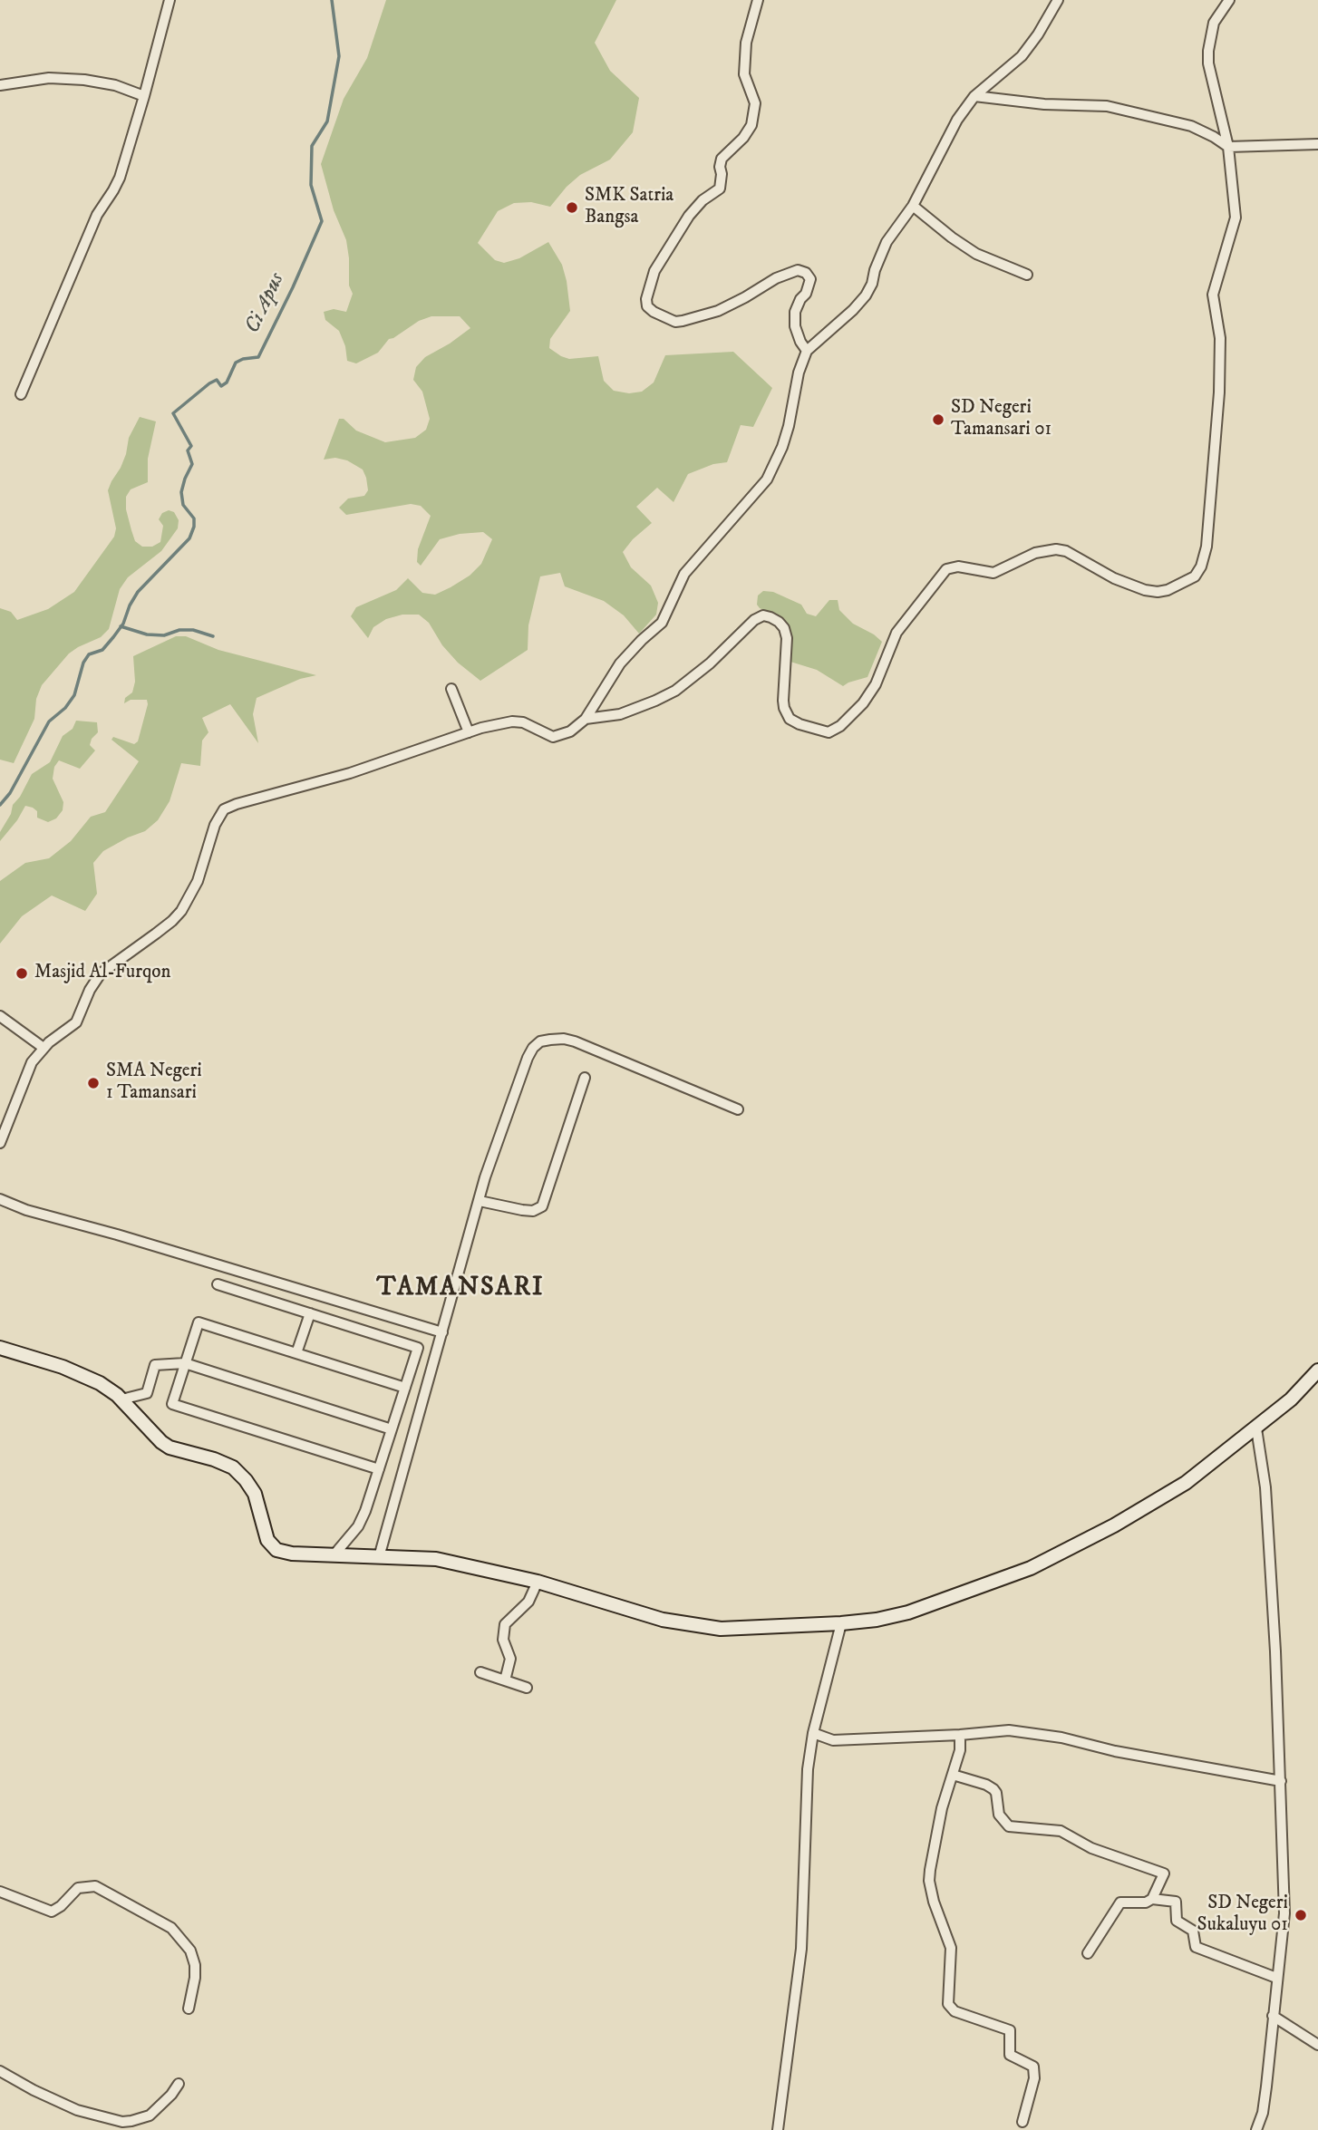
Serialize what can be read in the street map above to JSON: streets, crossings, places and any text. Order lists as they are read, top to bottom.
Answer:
{
  "districts": ["TAMANSARI"],
  "water": ["Ci Apus"],
  "places": [
    "SMK Satria Bangsa",
    "SD Negeri Tamansari 01",
    "Masjid Al-Furqon",
    "SMA Negeri 1 Tamansari",
    "SD Negeri Sukaluyu 01"
  ]
}
